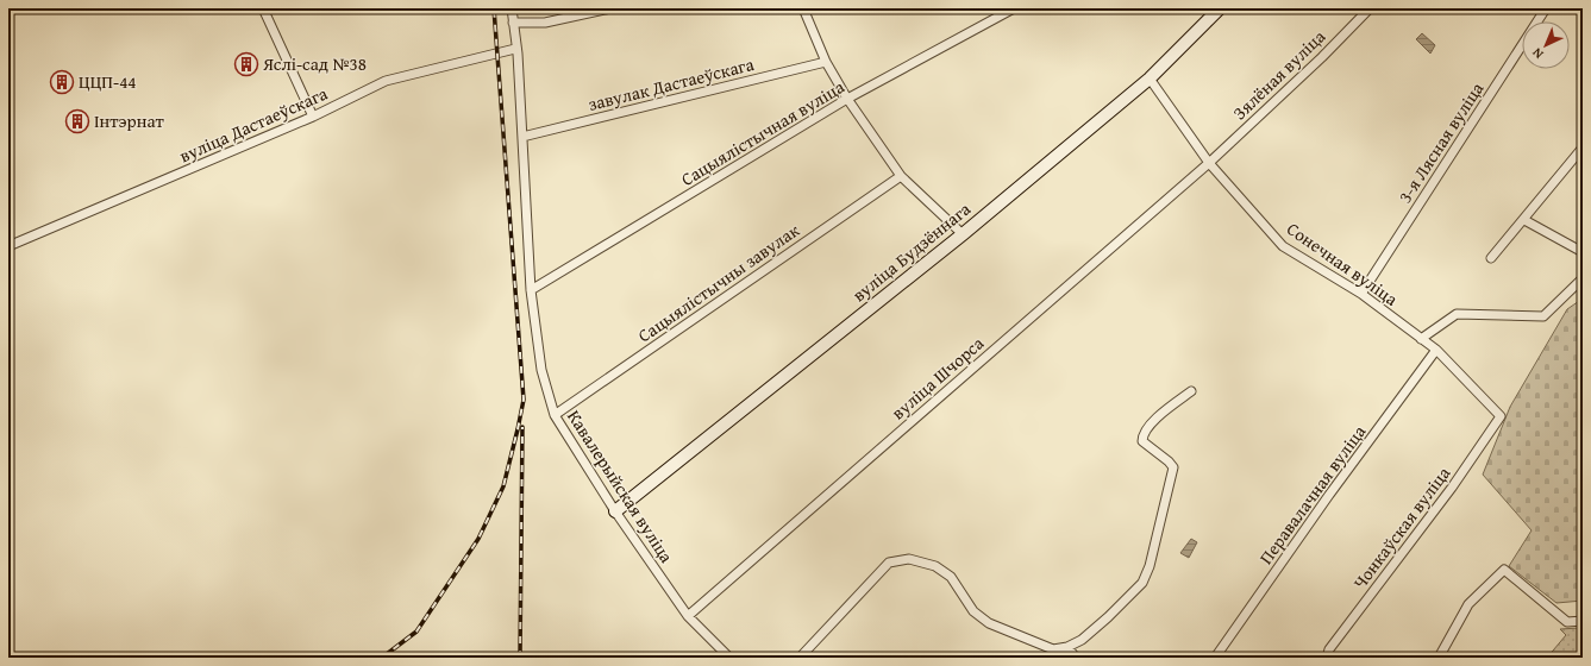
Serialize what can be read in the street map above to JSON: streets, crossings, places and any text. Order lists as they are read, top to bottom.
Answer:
{
  "streets": {
    "street": [
      "Зялёная вуліца",
      "завулак Дастаеўскага",
      "вуліца Дастаеўскага",
      "Сацыялістычная вуліца",
      "3-я Лясная вуліца",
      "вуліца Будзённага",
      "Сонечная вуліца",
      "Сацыялістычны завулак",
      "вуліца Шчорса",
      "Кавалерыйская вуліца",
      "Перавалачная вуліца",
      "Чонкаўская вуліца"
    ]
  },
  "crossings": [
    ["Зялёная вуліца", "Сонечная вуліца"],
    ["Зялёная вуліца", "вуліца Шчорса"],
    ["завулак Дастаеўскага", "Кавалерыйская вуліца"],
    ["вуліца Дастаеўскага", "Кавалерыйская вуліца"],
    ["Сацыялістычная вуліца", "Кавалерыйская вуліца"],
    ["3-я Лясная вуліца", "Сонечная вуліца"],
    ["вуліца Будзённага", "Сонечная вуліца"],
    ["вуліца Будзённага", "Кавалерыйская вуліца"],
    ["Сонечная вуліца", "вуліца Шчорса"],
    ["Сонечная вуліца", "Перавалачная вуліца"],
    ["Сонечная вуліца", "Чонкаўская вуліца"],
    ["Сацыялістычны завулак", "Кавалерыйская вуліца"],
    ["вуліца Шчорса", "Кавалерыйская вуліца"]
  ],
  "places": {
    "building": ["Яслі-сад №38", "ЦЦП-44", "Інтэрнат"]
  },
  "north": "bottom left"
}
